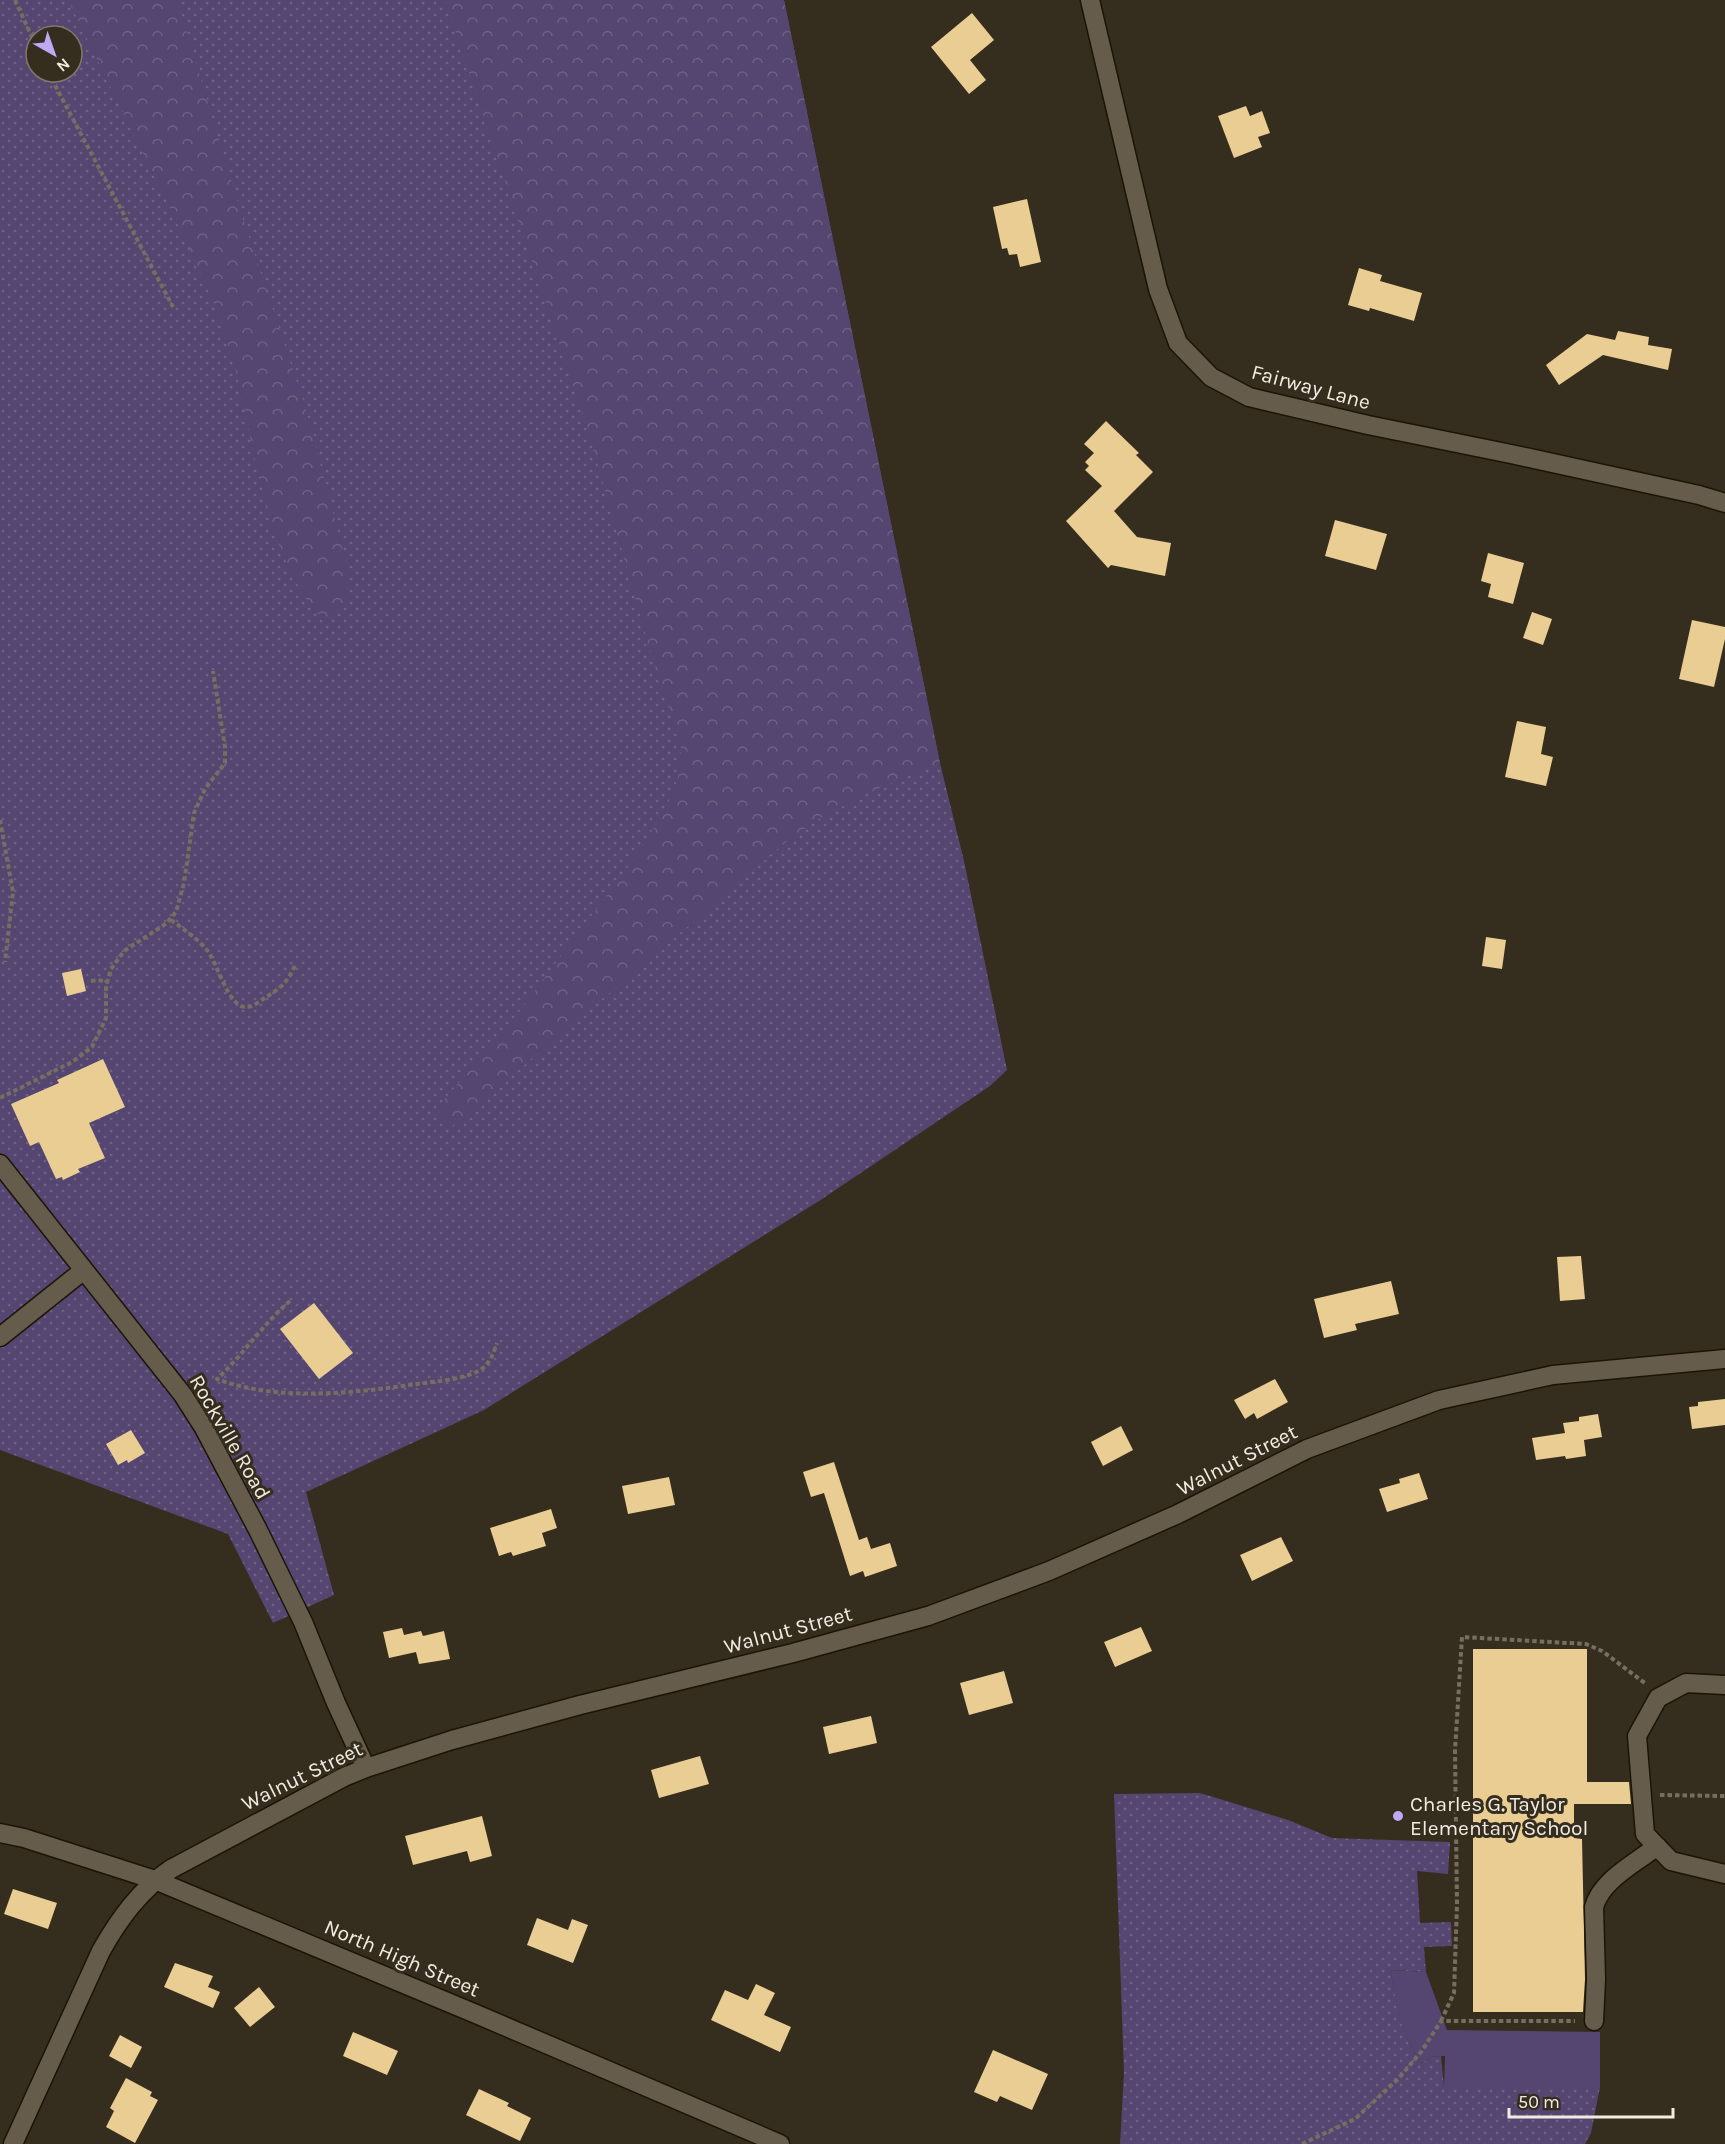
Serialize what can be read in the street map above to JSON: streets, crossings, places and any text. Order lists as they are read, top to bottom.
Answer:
{
  "streets": {
    "street": [
      "Fairway Lane",
      "Rockville Road",
      "Walnut Street",
      "North High Street"
    ]
  },
  "crossings": [
    ["Rockville Road", "Walnut Street"],
    ["Walnut Street", "North High Street"]
  ],
  "places": ["Charles G. Taylor Elementary School"],
  "scale_bar": "50 m",
  "north": "bottom right"
}
